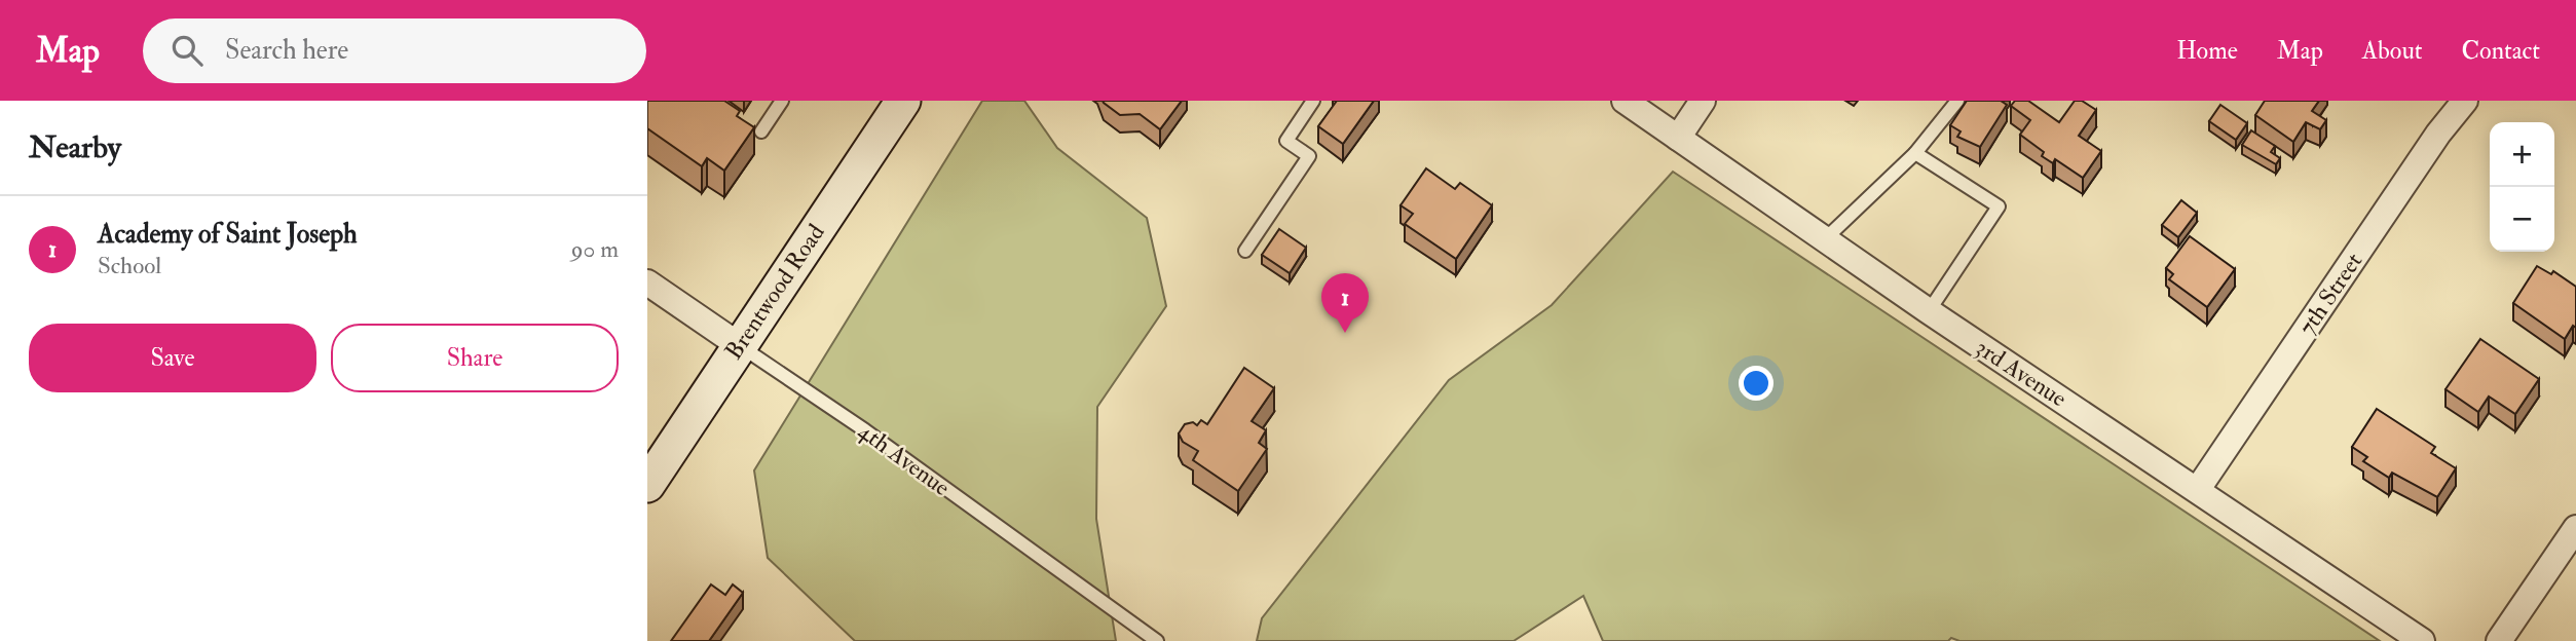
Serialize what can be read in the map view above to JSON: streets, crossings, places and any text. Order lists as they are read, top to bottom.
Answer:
{
  "streets": {
    "street": [
      "Brentwood Road",
      "7th Street",
      "3rd Avenue",
      "4th Avenue"
    ]
  },
  "crossings": [
    ["Brentwood Road", "4th Avenue"],
    ["7th Street", "3rd Avenue"]
  ],
  "page": {
    "header": "Map",
    "search": "Search here",
    "nav": [
      "Home",
      "Map",
      "About",
      "Contact"
    ],
    "heading": "Nearby",
    "map_buttons": ["+", "−"],
    "list": [
      {
        "mark": "1",
        "name": "Academy of Saint Joseph",
        "note": "School",
        "value": "90 m"
      }
    ],
    "pins": "1",
    "buttons": ["Save", "Share"]
  }
}
